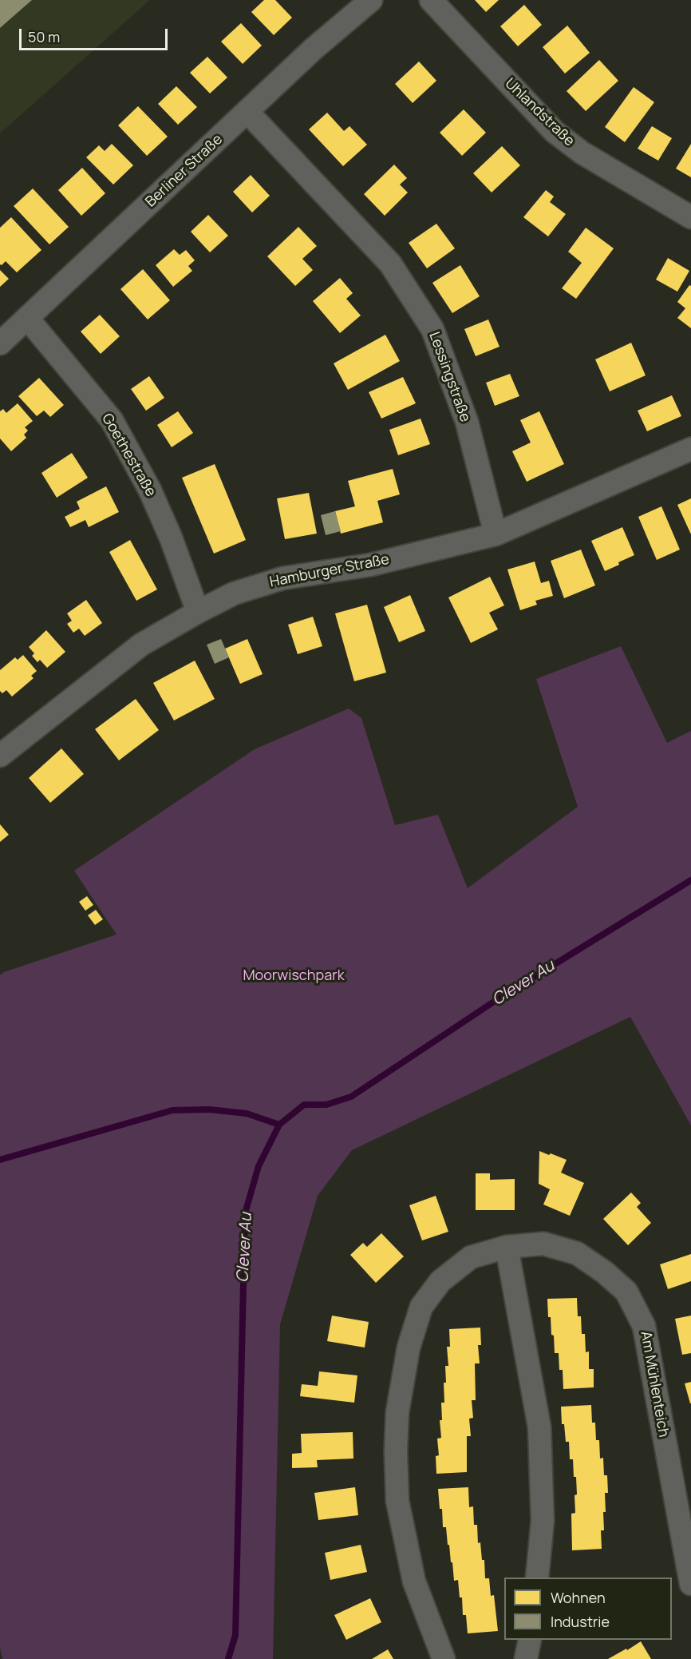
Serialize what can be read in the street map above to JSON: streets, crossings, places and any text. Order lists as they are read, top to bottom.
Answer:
{
  "streets": {
    "street": [
      "Uhlandstraße",
      "Berliner Straße",
      "Lessingstraße",
      "Goethestraße",
      "Hamburger Straße",
      "Am Mühlenteich"
    ]
  },
  "crossings": [
    ["Berliner Straße", "Lessingstraße"],
    ["Berliner Straße", "Goethestraße"],
    ["Lessingstraße", "Hamburger Straße"],
    ["Goethestraße", "Hamburger Straße"]
  ],
  "water": ["Clever Au"],
  "parks": ["Moorwischpark"],
  "legend": ["Wohnen", "Industrie"],
  "scale_bar": "50 m"
}
